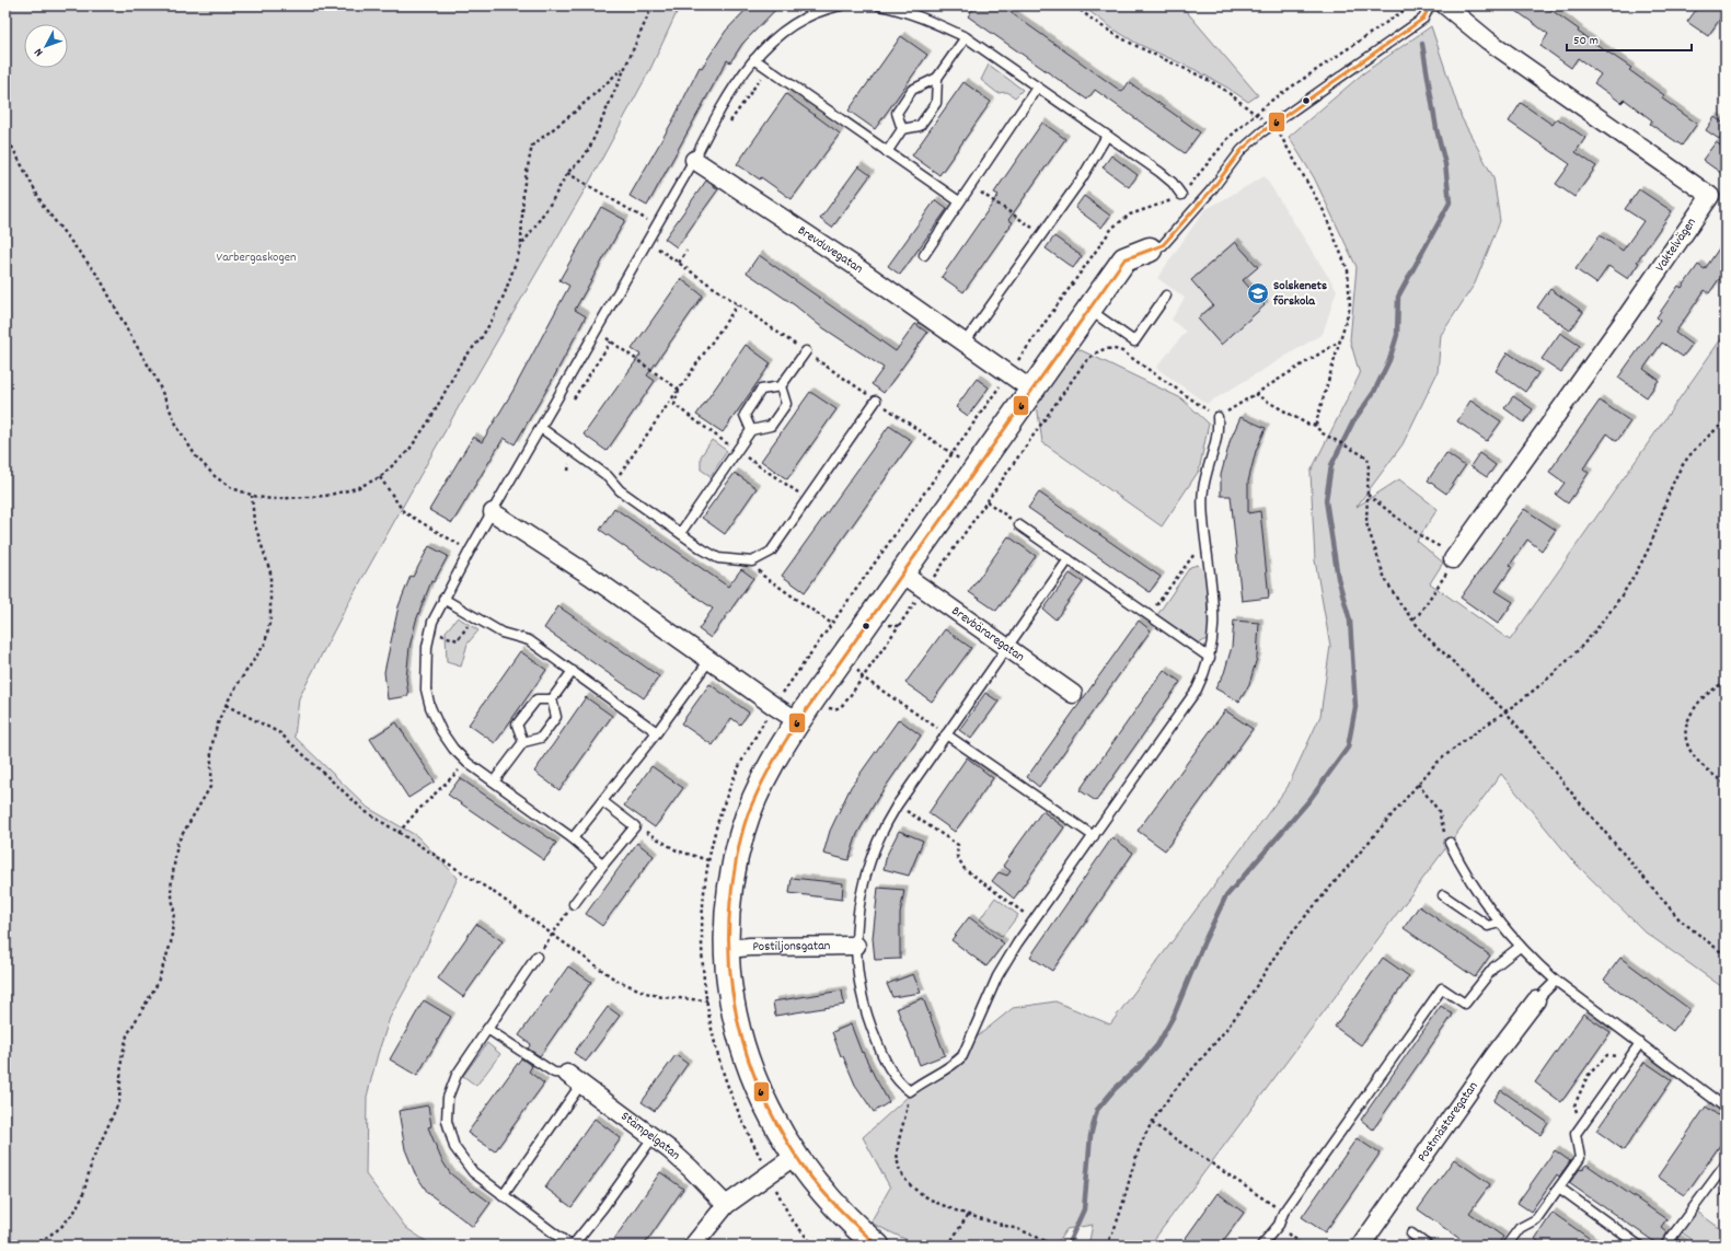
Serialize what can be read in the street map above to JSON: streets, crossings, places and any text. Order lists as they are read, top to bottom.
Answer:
{
  "streets": {
    "street": [
      "Vaktelvägen",
      "Brevduvegatan",
      "Brevbäraregatan",
      "Postiljonsgatan",
      "Postmästaregatan",
      "Stämpelgatan"
    ]
  },
  "parks": ["Varbergaskogen"],
  "places": {
    "school or university": ["Solskenets förskola"]
  },
  "lines": ["transit line 6"],
  "scale_bar": "50 m",
  "north": "bottom left"
}
